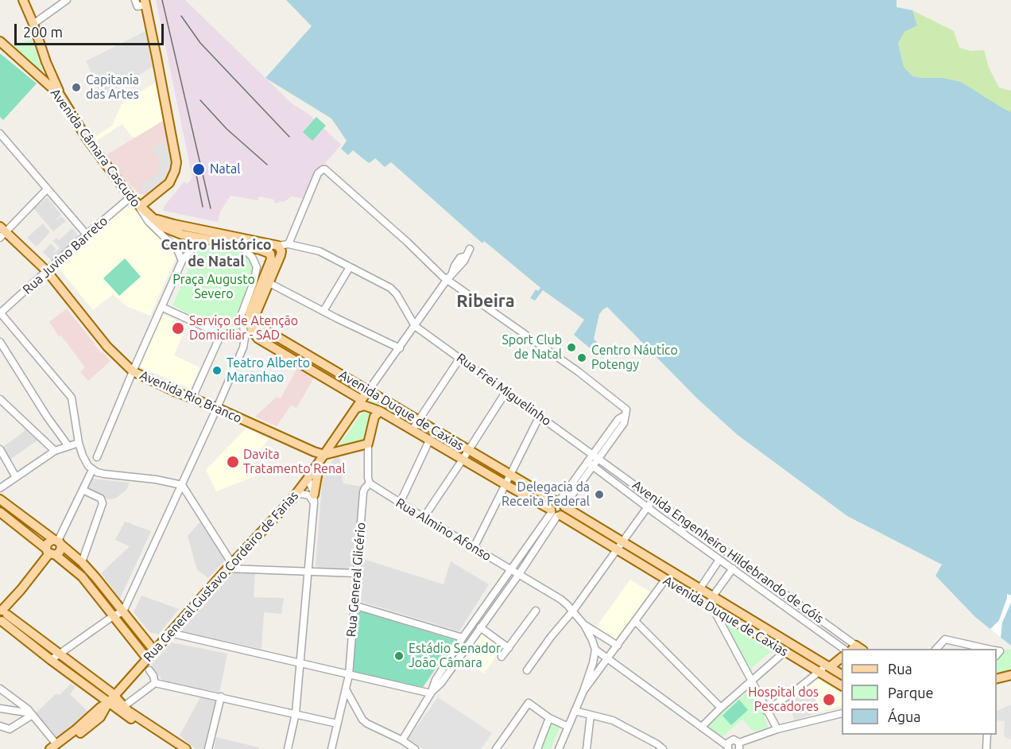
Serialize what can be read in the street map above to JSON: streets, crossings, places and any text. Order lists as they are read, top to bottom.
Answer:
{
  "streets": {
    "main road": [
      "Avenida Câmara Cascudo",
      "Avenida Rio Branco",
      "Avenida Duque de Caxias",
      "Rua General Gustavo Cordeiro de Farias",
      "Rua General Glicério"
    ],
    "street": [
      "Rua Juvino Barreto",
      "Rua Frei Miguelinho",
      "Rua Almino Afonso",
      "Avenida Engenheiro Hildebrando de Góis"
    ]
  },
  "crossings": [
    ["Avenida Câmara Cascudo", "Rua Juvino Barreto"],
    ["Rua Juvino Barreto", "Avenida Rio Branco"],
    ["Rua Frei Miguelinho", "Avenida Engenheiro Hildebrando de Góis"],
    ["Avenida Rio Branco", "Rua General Gustavo Cordeiro de Farias"],
    ["Avenida Duque de Caxias", "Rua General Gustavo Cordeiro de Farias"],
    ["Avenida Duque de Caxias", "Rua General Glicério"],
    ["Rua Almino Afonso", "Rua General Glicério"]
  ],
  "districts": ["Centro Histórico de Natal", "Ribeira"],
  "parks": ["Praça Augusto Severo"],
  "places": [
    "Capitania das Artes",
    "Natal",
    "Serviço de Atenção Domiciliar - SAD",
    "Sport Club de Natal",
    "Centro Náutico Potengy",
    "Teatro Alberto Maranhao",
    "Davita Tratamento Renal",
    "Delegacia da Receita Federal",
    "Estádio Senador João Câmara",
    "Hospital dos Pescadores"
  ],
  "legend": ["Rua", "Parque", "Água"],
  "scale_bar": "200 m"
}
